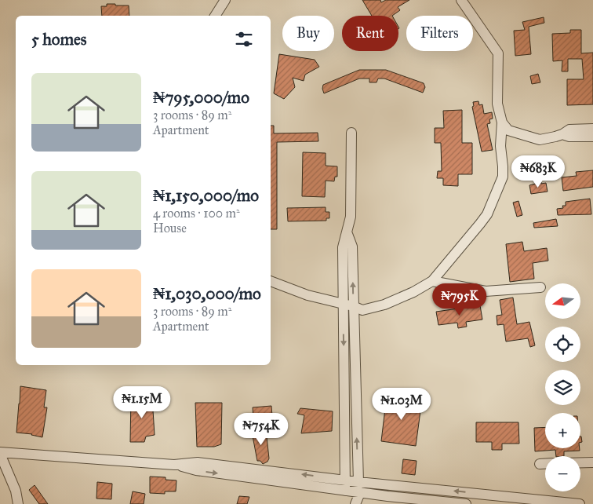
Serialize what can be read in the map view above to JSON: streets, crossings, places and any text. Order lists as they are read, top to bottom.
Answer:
{
  "north": "left",
  "page": {
    "chip": ["Buy", "Rent", "Filters"],
    "heading": "5 homes",
    "list": [
      {
        "name": "₦795,000/mo",
        "note": "3 rooms · 89 m² · Apartment"
      },
      {
        "name": "₦1,150,000/mo",
        "note": "4 rooms · 100 m² · House"
      },
      {
        "name": "₦1,030,000/mo",
        "note": "3 rooms · 89 m² · Apartment"
      }
    ],
    "price": [
      "₦683K",
      "₦795K",
      "₦1.15M",
      "₦1.03M",
      "₦754K"
    ],
    "map_buttons": ["+", "−"]
  }
}
